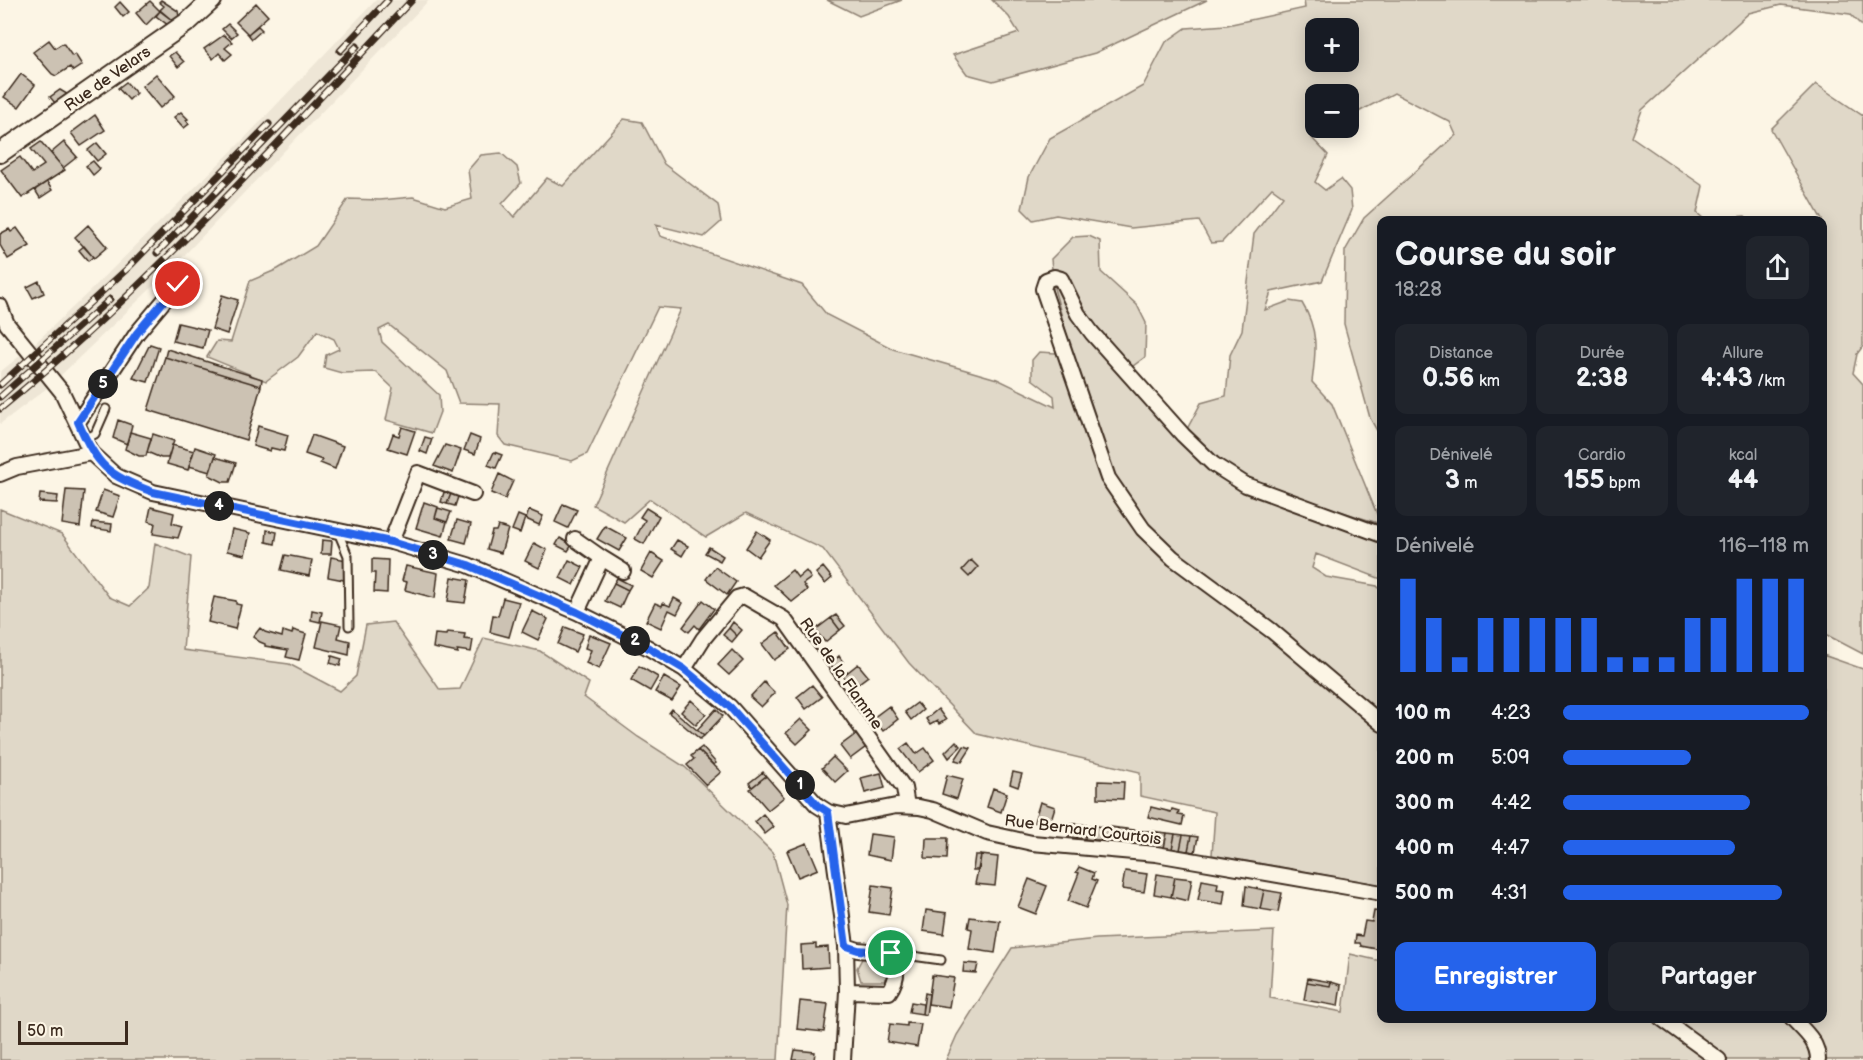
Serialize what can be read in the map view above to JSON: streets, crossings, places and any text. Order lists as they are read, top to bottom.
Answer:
{
  "streets": {
    "main road": ["Rue de Velars"],
    "street": ["Rue de la Flamme", "Rue Bernard Courtois"]
  },
  "crossings": [
    ["Rue de la Flamme", "Rue Bernard Courtois"]
  ],
  "scale_bar": "50 m",
  "page": {
    "map_buttons": ["+", "−"],
    "heading": ["Course du soir", "18:28"],
    "stats": [
      ["Distance", "0.56 km"],
      ["Durée", "2:38"],
      ["Allure", "4:43 /km"],
      ["Dénivelé", "3 m"],
      ["Cardio", "155 bpm"],
      ["kcal", "44"]
    ],
    "pins": [
      "5",
      "4",
      "3",
      "2",
      "1"
    ],
    "chart": ["Dénivelé", "116–118 m"],
    "list": [
      {
        "name": "100 m",
        "note": "4:23"
      },
      {
        "name": "200 m",
        "note": "5:09"
      },
      {
        "name": "300 m",
        "note": "4:42"
      },
      {
        "name": "400 m",
        "note": "4:47"
      },
      {
        "name": "500 m",
        "note": "4:31"
      }
    ],
    "buttons": ["Enregistrer", "Partager"],
    "scale": "50 m"
  }
}
